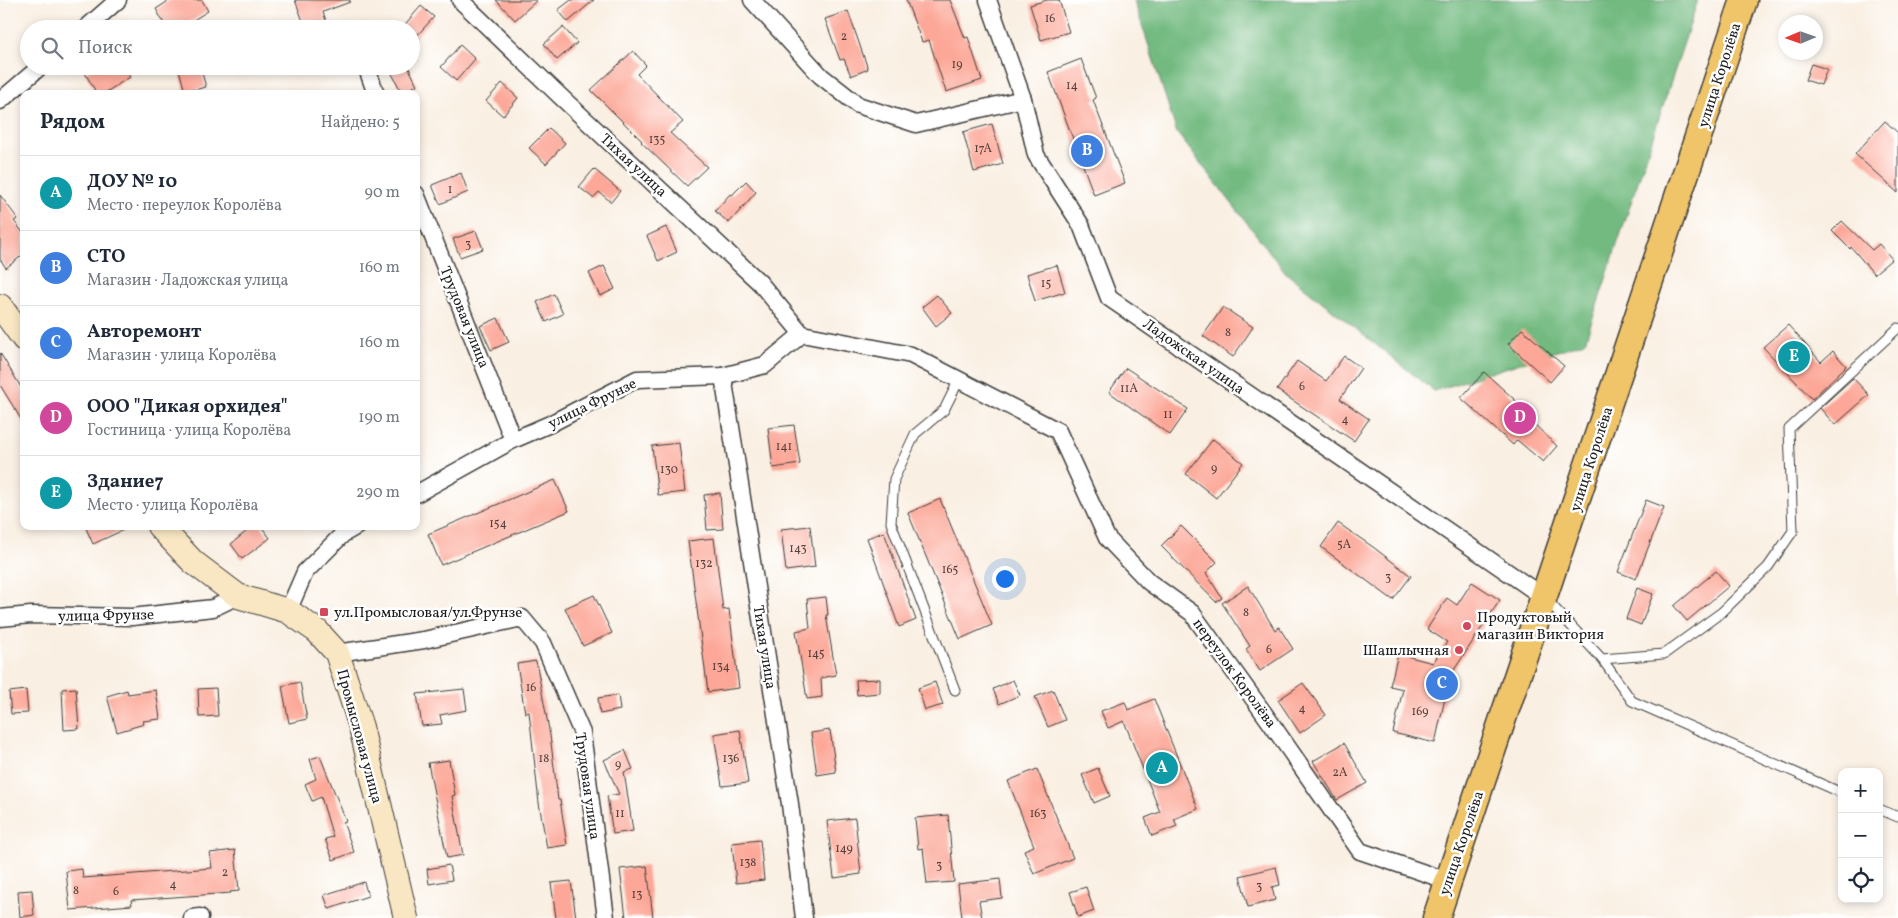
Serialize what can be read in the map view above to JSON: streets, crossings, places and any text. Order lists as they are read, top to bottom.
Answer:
{
  "streets": {
    "main road": ["улица Королёва"],
    "street": [
      "Тихая улица",
      "Трудовая улица",
      "Ладожская улица",
      "улица Фрунзе",
      "переулок Королёва",
      "Промысловая улица"
    ]
  },
  "crossings": [
    ["улица Королёва", "Ладожская улица"],
    ["улица Королёва", "переулок Королёва"],
    ["Тихая улица", "улица Фрунзе"],
    ["Тихая улица", "переулок Королёва"],
    ["Трудовая улица", "улица Фрунзе"],
    ["Трудовая улица", "Промысловая улица"],
    ["улица Фрунзе", "переулок Королёва"],
    ["улица Фрунзе", "Промысловая улица"]
  ],
  "places": {
    "transit": ["ул.Промысловая/ул.Фрунзе"],
    "other": ["Продуктовый магазин Виктория", "Шашлычная"]
  },
  "house_numbers": [
    "16",
    "2",
    "19",
    "14",
    "135",
    "17А",
    "1",
    "3",
    "15",
    "8",
    "6",
    "11А",
    "11",
    "4",
    "141",
    "9",
    "130",
    "154",
    "5А",
    "143",
    "132",
    "165",
    "3",
    "8",
    "6",
    "145",
    "134",
    "16",
    "4",
    "169",
    "18",
    "136",
    "9",
    "2А",
    "11",
    "163",
    "149",
    "138",
    "3",
    "2",
    "4",
    "3",
    "8",
    "6",
    "13"
  ],
  "north": "left",
  "page": {
    "search": "Поиск",
    "heading": ["Рядом", "Найдено: 5"],
    "pins": [
      "B",
      "E",
      "D",
      "C",
      "A"
    ],
    "list": [
      {
        "mark": "A",
        "name": "ДОУ № 10",
        "note": "Место · переулок Королёва",
        "value": "90 m"
      },
      {
        "mark": "B",
        "name": "СТО",
        "note": "Магазин · Ладожская улица",
        "value": "160 m"
      },
      {
        "mark": "C",
        "name": "Авторемонт",
        "note": "Магазин · улица Королёва",
        "value": "160 m"
      },
      {
        "mark": "D",
        "name": "ООО \"Дикая орхидея\"",
        "note": "Гостиница · улица Королёва",
        "value": "190 m"
      },
      {
        "mark": "E",
        "name": "Здание7",
        "note": "Место · улица Королёва",
        "value": "290 m"
      }
    ],
    "map_buttons": ["+", "−"]
  }
}
